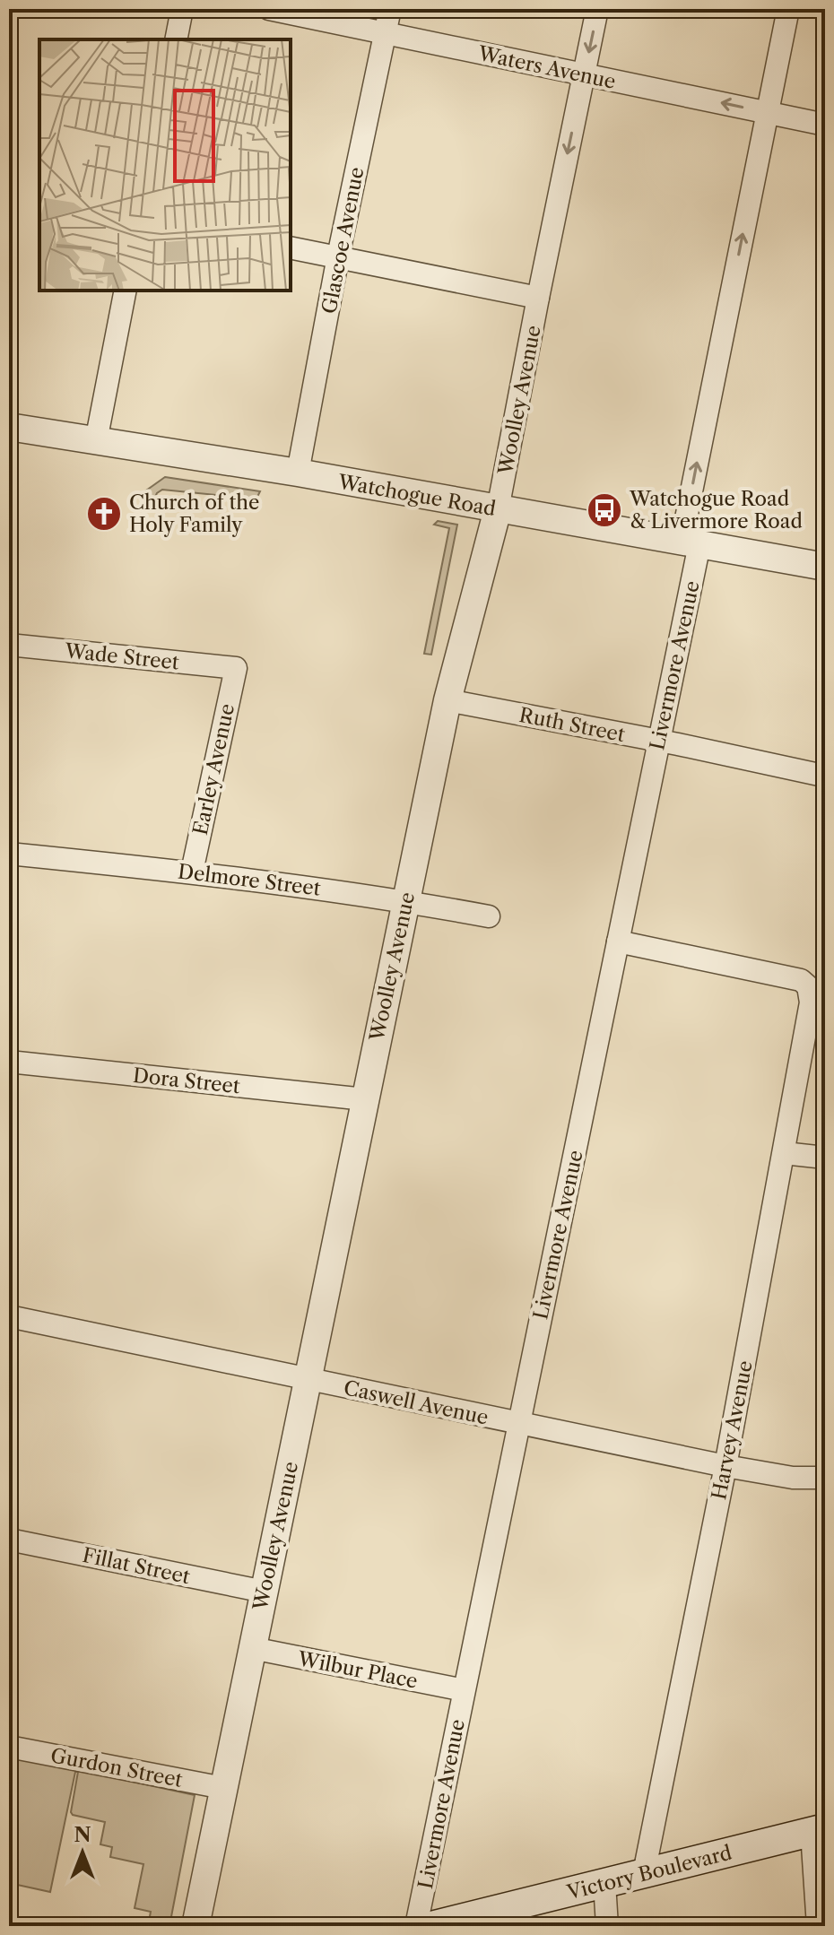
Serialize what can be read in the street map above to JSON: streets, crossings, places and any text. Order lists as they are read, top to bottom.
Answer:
{
  "streets": {
    "main road": ["Victory Boulevard"],
    "street": [
      "Waters Avenue",
      "Glascoe Avenue",
      "Woolley Avenue",
      "Watchogue Road",
      "Wade Street",
      "Livermore Avenue",
      "Ruth Street",
      "Earley Avenue",
      "Delmore Street",
      "Dora Street",
      "Caswell Avenue",
      "Harvey Avenue",
      "Fillat Street",
      "Wilbur Place",
      "Gurdon Street"
    ]
  },
  "crossings": [
    ["Waters Avenue", "Glascoe Avenue"],
    ["Waters Avenue", "Woolley Avenue"],
    ["Waters Avenue", "Livermore Avenue"],
    ["Glascoe Avenue", "Watchogue Road"],
    ["Woolley Avenue", "Watchogue Road"],
    ["Woolley Avenue", "Ruth Street"],
    ["Woolley Avenue", "Delmore Street"],
    ["Woolley Avenue", "Dora Street"],
    ["Woolley Avenue", "Caswell Avenue"],
    ["Woolley Avenue", "Fillat Street"],
    ["Woolley Avenue", "Wilbur Place"],
    ["Woolley Avenue", "Gurdon Street"],
    ["Watchogue Road", "Livermore Avenue"],
    ["Wade Street", "Earley Avenue"],
    ["Livermore Avenue", "Ruth Street"],
    ["Livermore Avenue", "Caswell Avenue"],
    ["Livermore Avenue", "Harvey Avenue"],
    ["Livermore Avenue", "Wilbur Place"],
    ["Earley Avenue", "Delmore Street"],
    ["Caswell Avenue", "Harvey Avenue"],
    ["Harvey Avenue", "Victory Boulevard"]
  ],
  "places": {
    "bus stop": ["Watchogue Road & Livermore Road"],
    "church": ["Church of the Holy Family"]
  },
  "north": "top"
}
